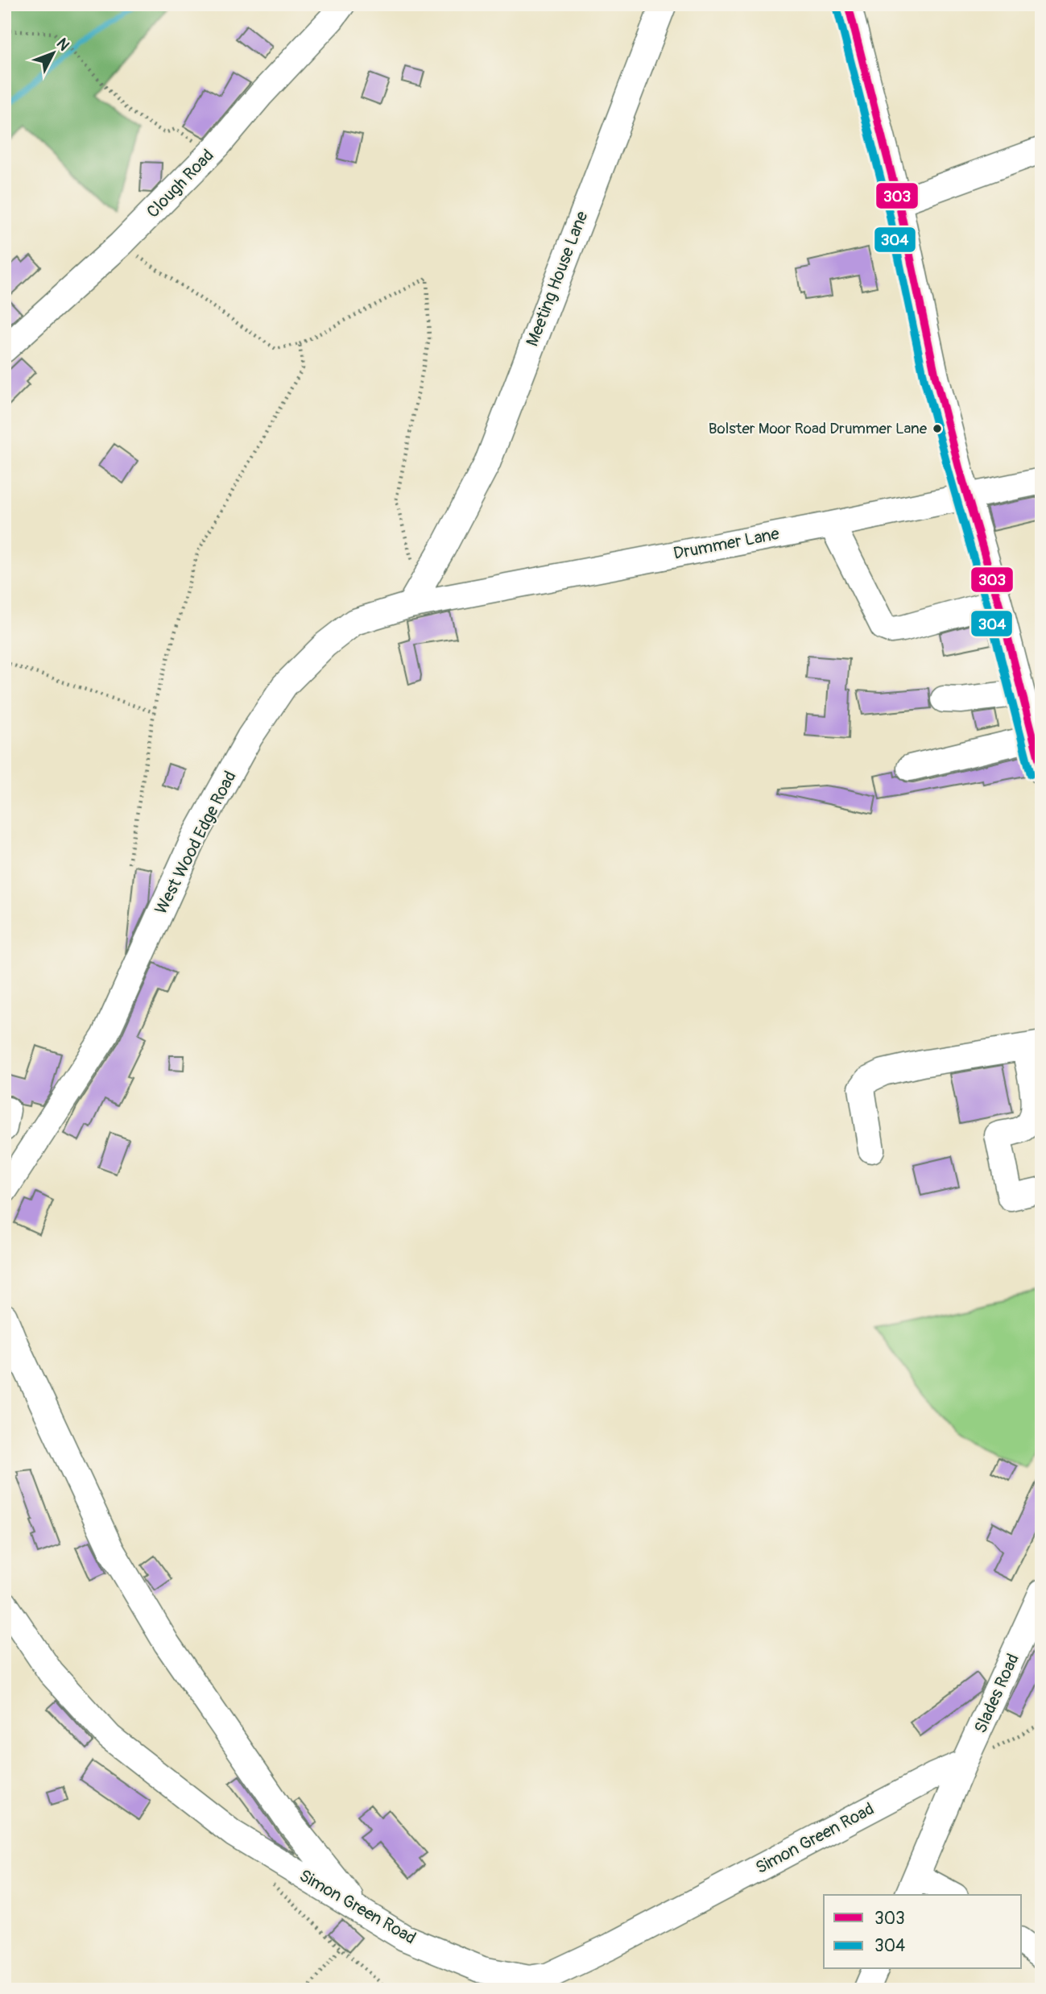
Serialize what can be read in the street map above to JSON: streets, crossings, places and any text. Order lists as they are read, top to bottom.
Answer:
{
  "streets": {
    "street": [
      "Clough Road",
      "Meeting House Lane",
      "Drummer Lane",
      "West Wood Edge Road",
      "Slades Road",
      "Simon Green Road"
    ]
  },
  "crossings": [
    ["Meeting House Lane", "Drummer Lane"],
    ["Meeting House Lane", "West Wood Edge Road"],
    ["Drummer Lane", "West Wood Edge Road"],
    ["Slades Road", "Simon Green Road"]
  ],
  "places": ["Bolster Moor Road Drummer Lane"],
  "lines": ["transit line 303", "transit line 304"],
  "legend": ["303", "304"],
  "north": "top right"
}
